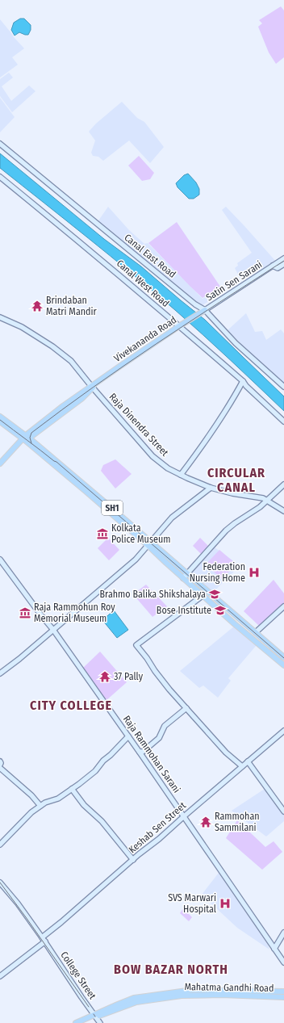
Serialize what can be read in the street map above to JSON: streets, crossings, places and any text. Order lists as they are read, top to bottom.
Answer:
{
  "streets": {
    "main road": [
      "Canal East Road",
      "Satin Sen Sarani",
      "Canal West Road",
      "Vivekananda Road",
      "Raja Dinendra Street",
      "SH1",
      "Raja Rammohan Sarani",
      "Keshab Sen Street",
      "College Street",
      "Mahatma Gandhi Road"
    ]
  },
  "crossings": [
    ["Canal East Road", "Satin Sen Sarani"],
    ["Canal East Road", "Vivekananda Road"],
    ["Satin Sen Sarani", "Vivekananda Road"],
    ["Canal West Road", "Vivekananda Road"],
    ["Vivekananda Road", "Raja Dinendra Street"],
    ["Vivekananda Road", "SH1"],
    ["Raja Rammohan Sarani", "Keshab Sen Street"],
    ["Keshab Sen Street", "College Street"],
    ["College Street", "Mahatma Gandhi Road"]
  ],
  "districts": ["CIRCULAR CANAL", "CITY COLLEGE", "BOW BAZAR NORTH"],
  "places": {
    "temple": ["Brindaban Matri Mandir", "37 Pally", "Rammohan Sammilani"],
    "museum": ["Kolkata Police Museum", "Raja Rammohun Roy Memorial Museum"],
    "hospital": ["Federation Nursing Home", "SVS Marwari Hospital"],
    "school or university": ["Brahmo Balika Shikshalaya", "Bose Institute"]
  }
}
